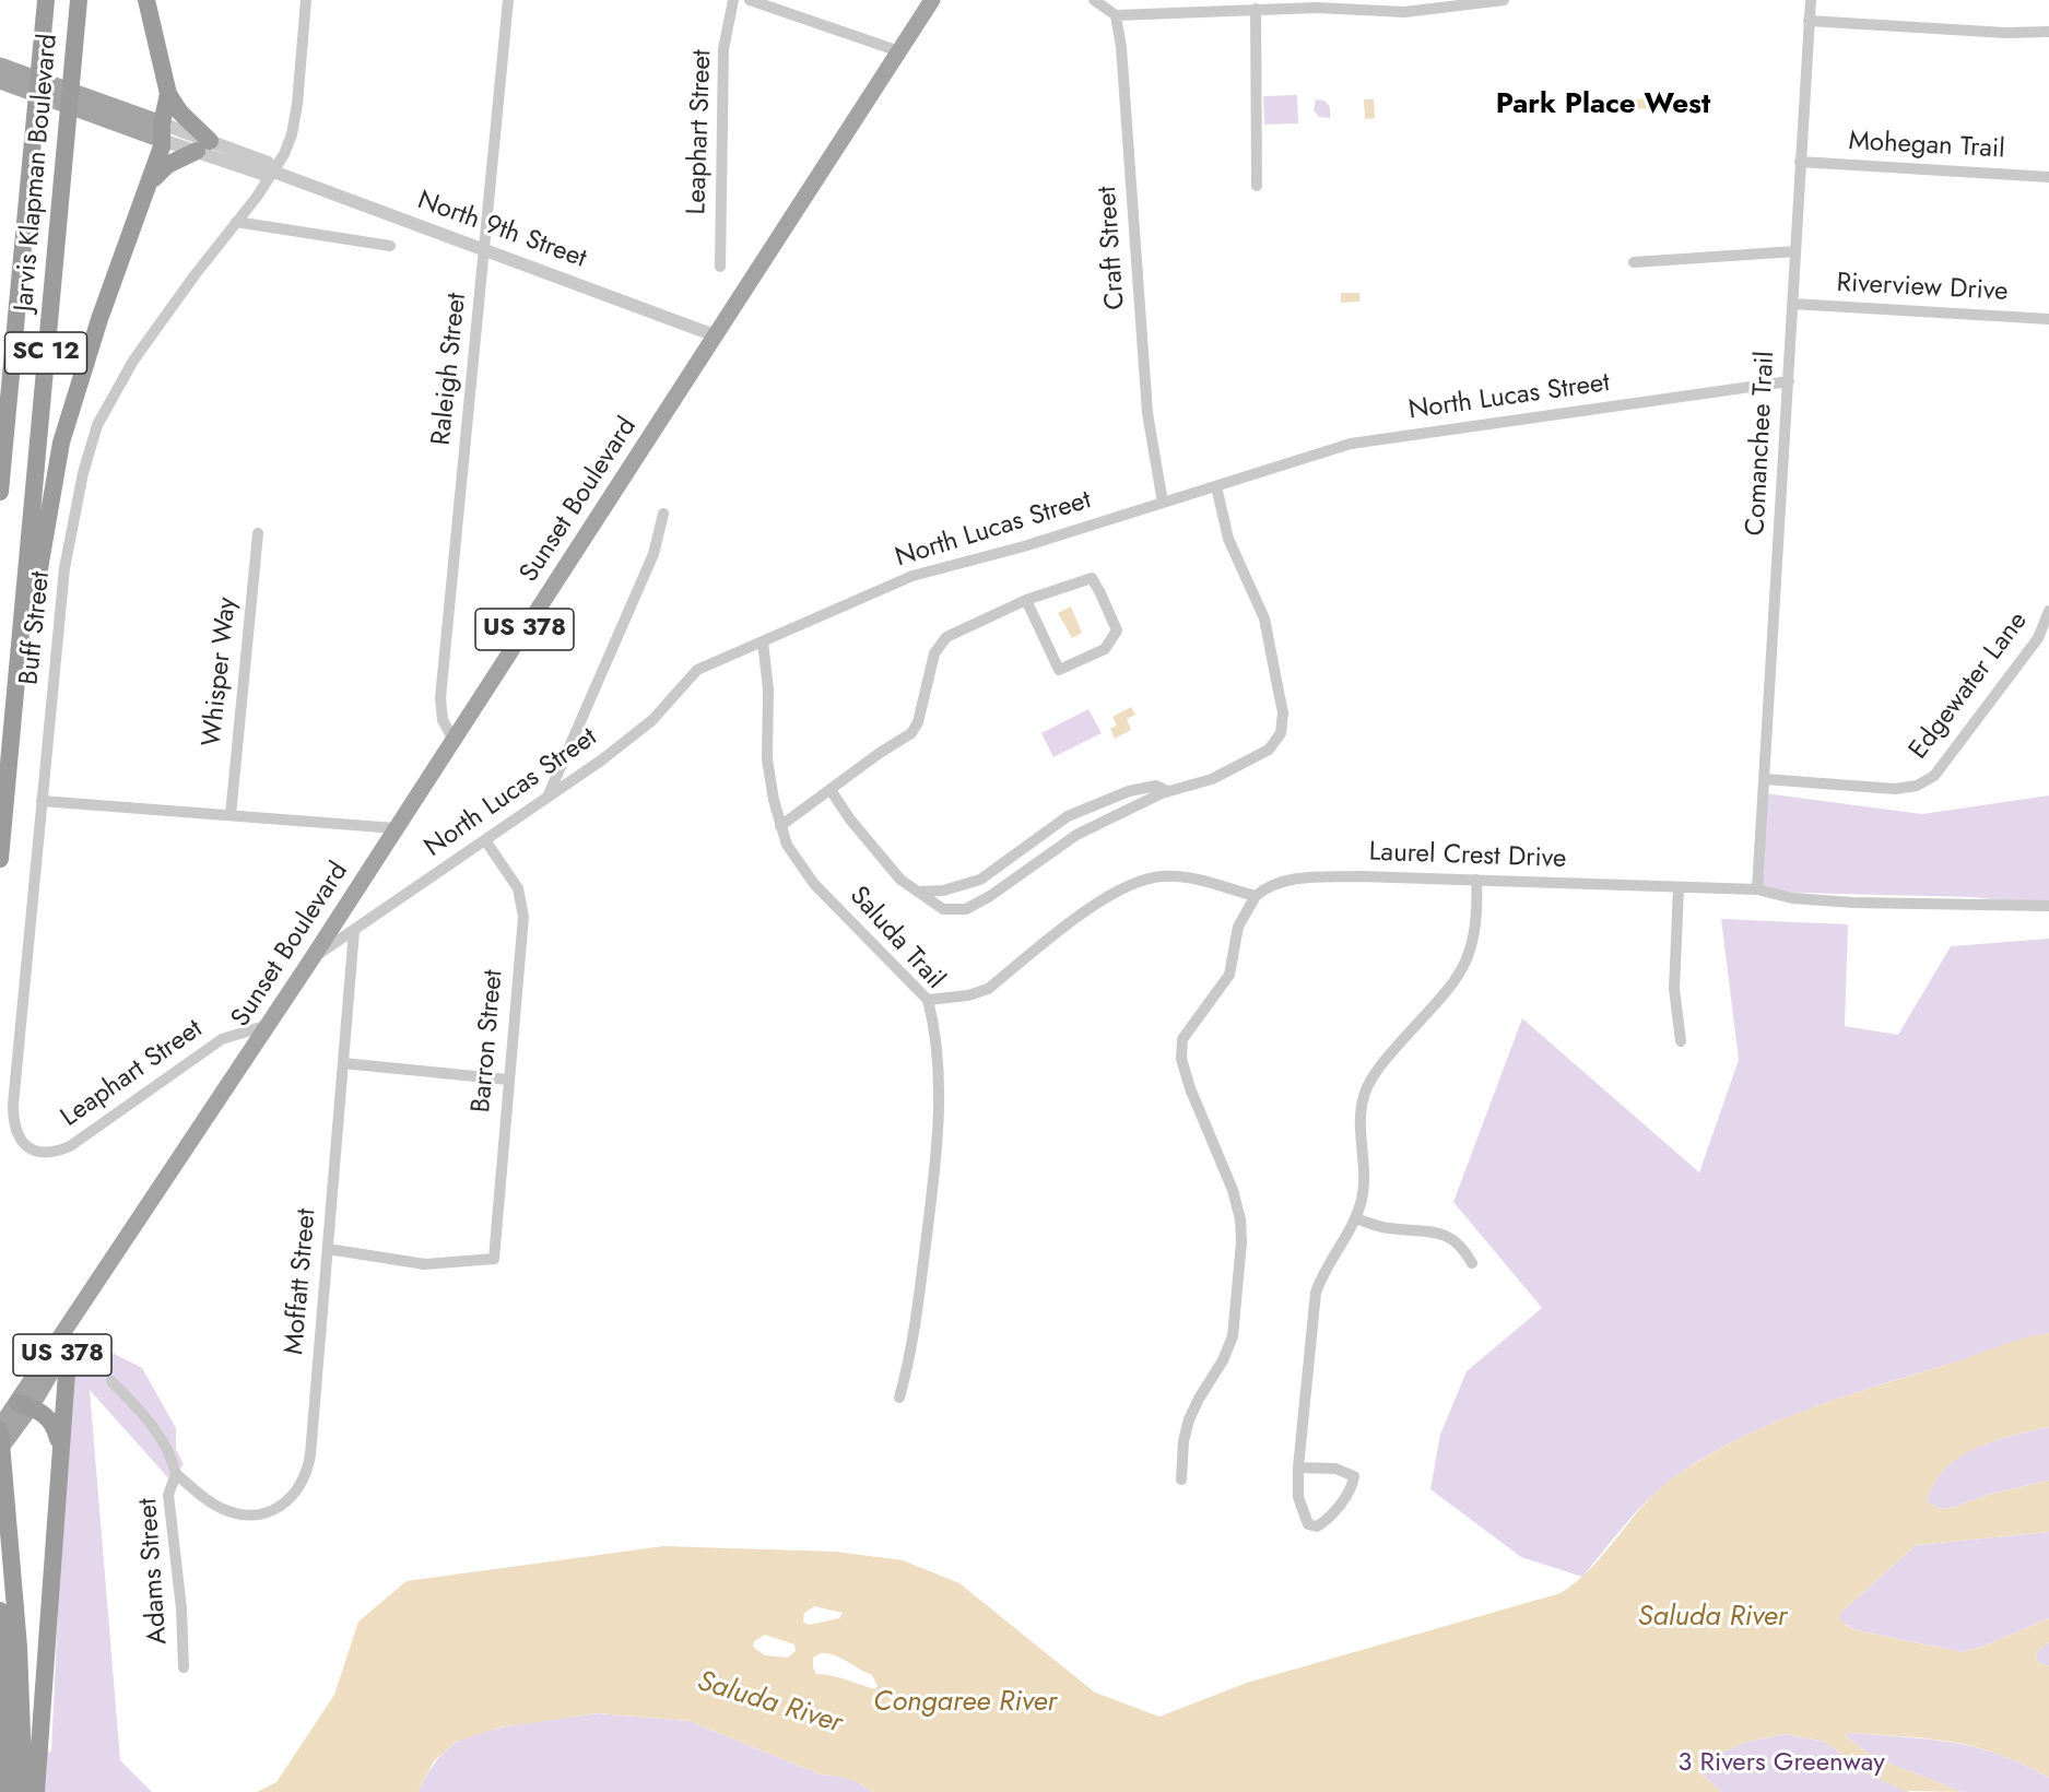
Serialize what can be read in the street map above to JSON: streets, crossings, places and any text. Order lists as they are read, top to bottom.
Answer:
{
  "streets": {
    "highway": ["Jarvis Klapman Boulevard", "SC 12"],
    "main road": ["North 9th Street", "Sunset Boulevard", "US 378"],
    "street": [
      "Leaphart Street",
      "Mohegan Trail",
      "Craft Street",
      "Riverview Drive",
      "Raleigh Street",
      "North Lucas Street",
      "Comanchee Trail",
      "Buff Street",
      "Whisper Way",
      "Edgewater Lane",
      "Laurel Crest Drive",
      "Saluda Trail",
      "Barron Street",
      "Moffatt Street",
      "Adams Street"
    ]
  },
  "crossings": [
    ["Leaphart Street", "Sunset Boulevard"],
    ["Leaphart Street", "Buff Street"],
    ["Mohegan Trail", "Comanchee Trail"],
    ["North 9th Street", "Raleigh Street"],
    ["North 9th Street", "Sunset Boulevard"],
    ["North 9th Street", "Buff Street"],
    ["Craft Street", "North Lucas Street"],
    ["Riverview Drive", "Comanchee Trail"],
    ["Raleigh Street", "Sunset Boulevard"],
    ["North Lucas Street", "Comanchee Trail"],
    ["North Lucas Street", "Sunset Boulevard"],
    ["North Lucas Street", "Buff Street"],
    ["North Lucas Street", "Whisper Way"],
    ["North Lucas Street", "Saluda Trail"],
    ["North Lucas Street", "Barron Street"],
    ["North Lucas Street", "Moffatt Street"],
    ["Comanchee Trail", "Edgewater Lane"],
    ["Comanchee Trail", "Laurel Crest Drive"],
    ["Barron Street", "Moffatt Street"],
    ["Moffatt Street", "Adams Street"]
  ],
  "districts": ["Park Place West"],
  "water": ["Saluda River", "Congaree River"],
  "parks": ["3 Rivers Greenway"]
}
